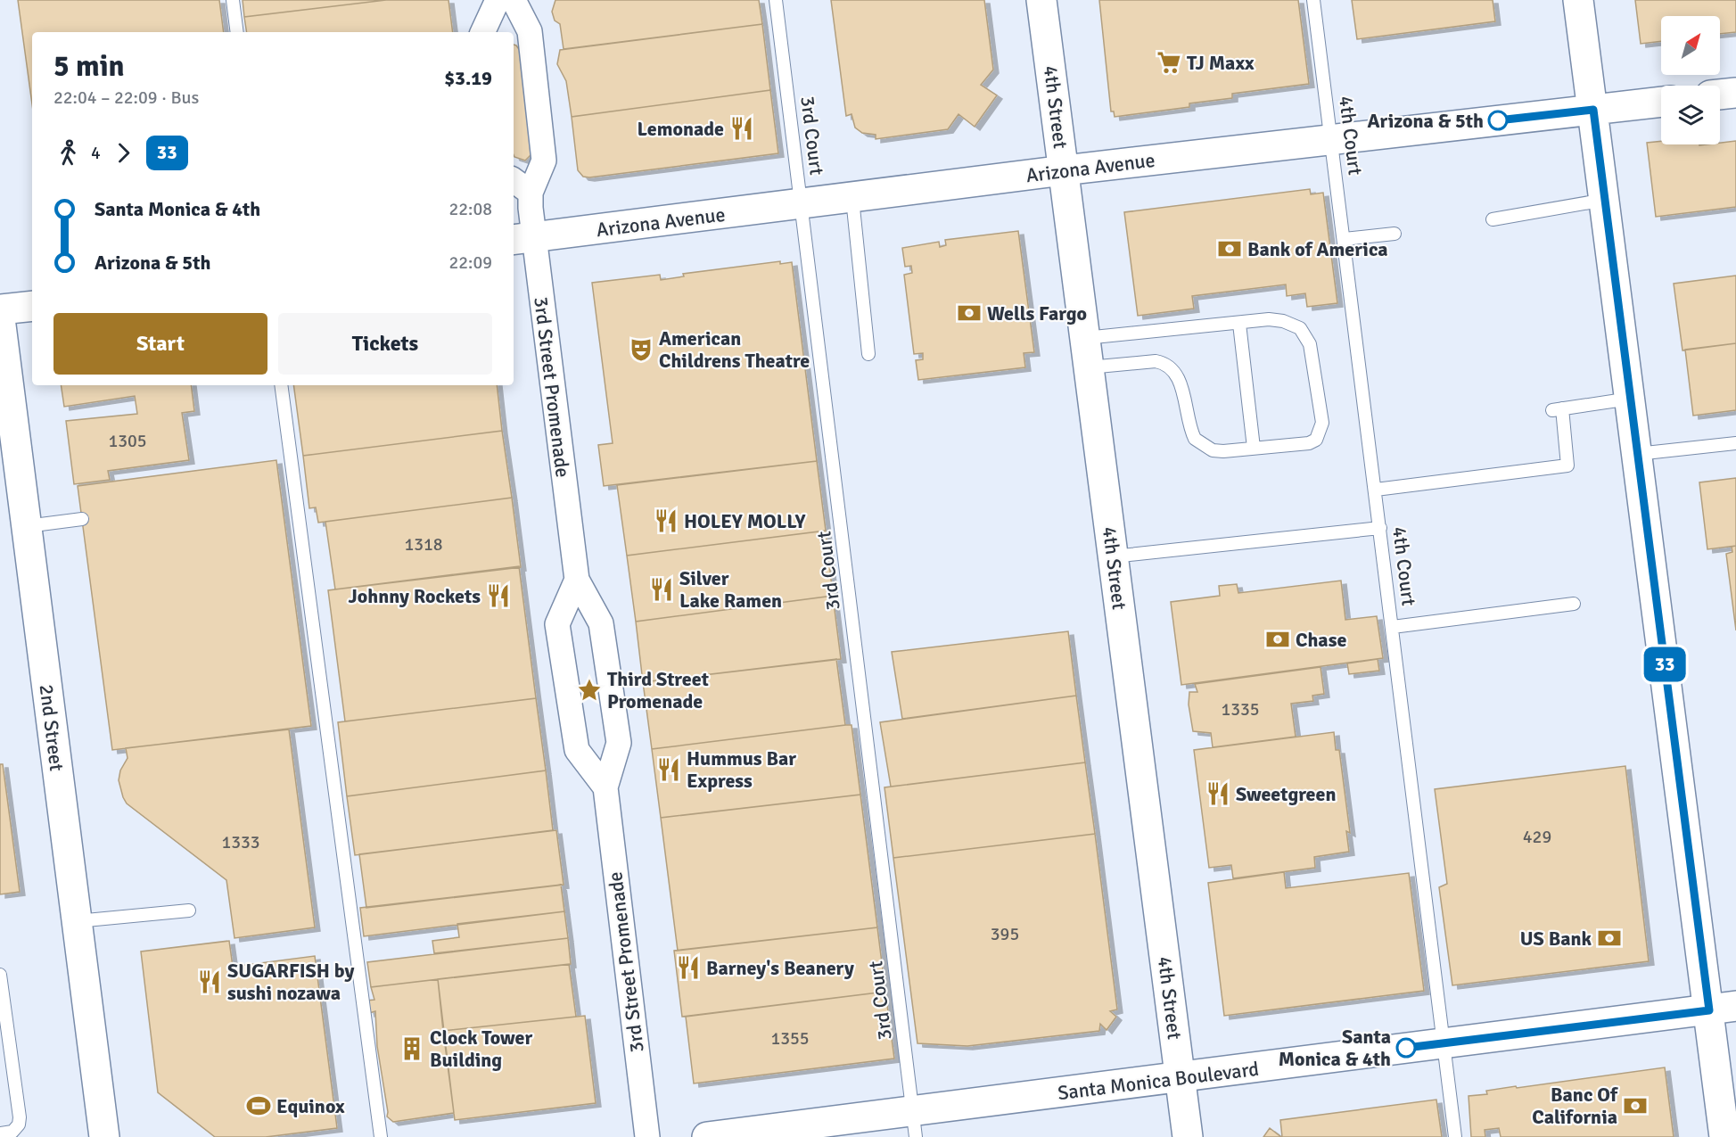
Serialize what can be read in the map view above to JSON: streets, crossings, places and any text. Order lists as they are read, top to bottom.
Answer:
{
  "streets": {
    "street": [
      "4th Street",
      "Arizona Avenue",
      "3rd Street Promenade",
      "2nd Street",
      "Santa Monica Boulevard"
    ],
    "lane": ["3rd Court", "4th Court"]
  },
  "crossings": [
    ["4th Street", "Arizona Avenue"],
    ["4th Street", "Santa Monica Boulevard"],
    ["3rd Court", "Arizona Avenue"],
    ["3rd Court", "Santa Monica Boulevard"],
    ["4th Court", "Arizona Avenue"],
    ["4th Court", "Santa Monica Boulevard"],
    ["Arizona Avenue", "3rd Street Promenade"]
  ],
  "places": {
    "supermarket": ["TJ Maxx"],
    "other": ["Arizona & 5th", "Santa Monica & 4th"],
    "restaurant": [
      "Lemonade",
      "HOLEY MOLLY",
      "Silver Lake Ramen",
      "Johnny Rockets",
      "Hummus Bar Express",
      "Sweetgreen",
      "Barney's Beanery",
      "SUGARFISH by sushi nozawa"
    ],
    "bank": [
      "Bank of America",
      "Wells Fargo",
      "Chase",
      "US Bank",
      "Banc Of California"
    ],
    "theatre": ["American Childrens Theatre"],
    "place": ["Third Street Promenade"],
    "building": ["Clock Tower Building"],
    "sports": ["Equinox"]
  },
  "lines": ["bus line 33"],
  "house_numbers": [
    "1305",
    "1318",
    "1335",
    "429",
    "1333",
    "395",
    "1355"
  ],
  "north": "top right",
  "page": {
    "on_map": "33",
    "heading": ["5 min", "22:04 – 22:09 · Bus", "$3.19"],
    "legs": ["4", "33"],
    "list": [
      {
        "name": "Santa Monica & 4th",
        "value": "22:08"
      },
      {
        "name": "Arizona & 5th",
        "value": "22:09"
      }
    ],
    "buttons": ["Start", "Tickets"]
  }
}
